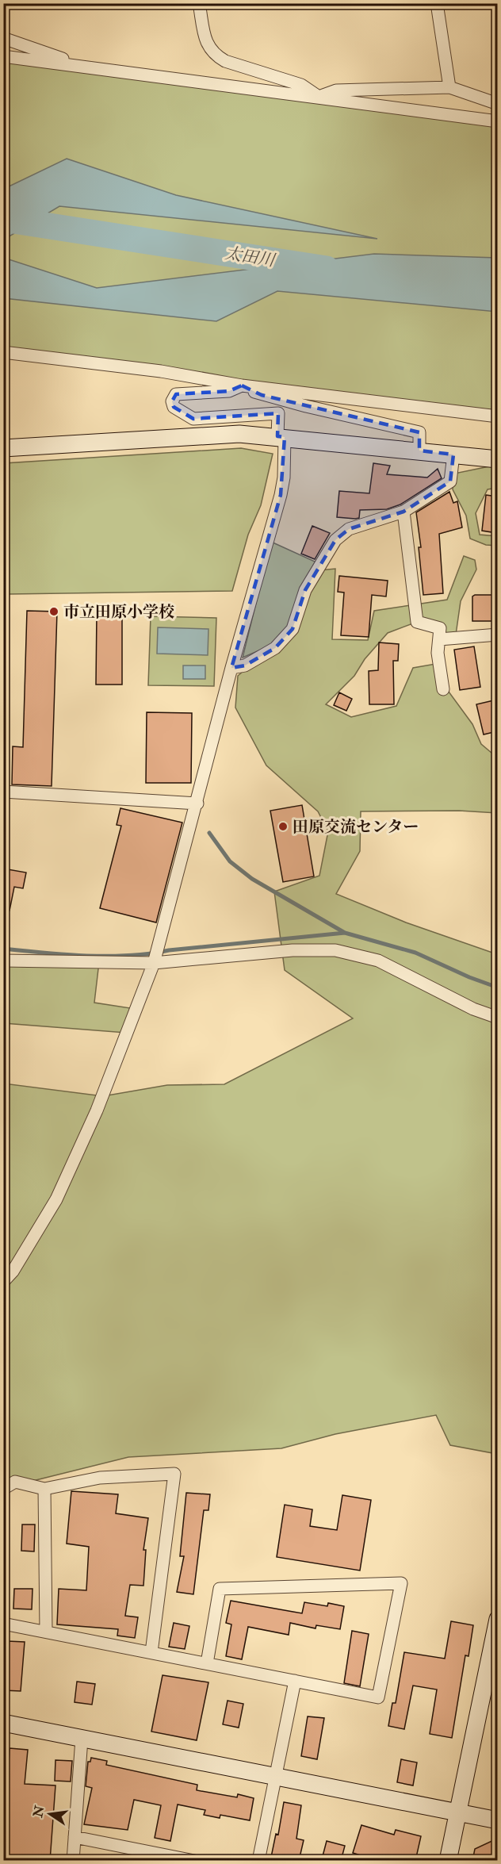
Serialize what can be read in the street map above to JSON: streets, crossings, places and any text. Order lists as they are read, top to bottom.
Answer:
{
  "water": ["太田川"],
  "places": ["市立田原小学校", "田原交流センター"],
  "north": "left"
}
